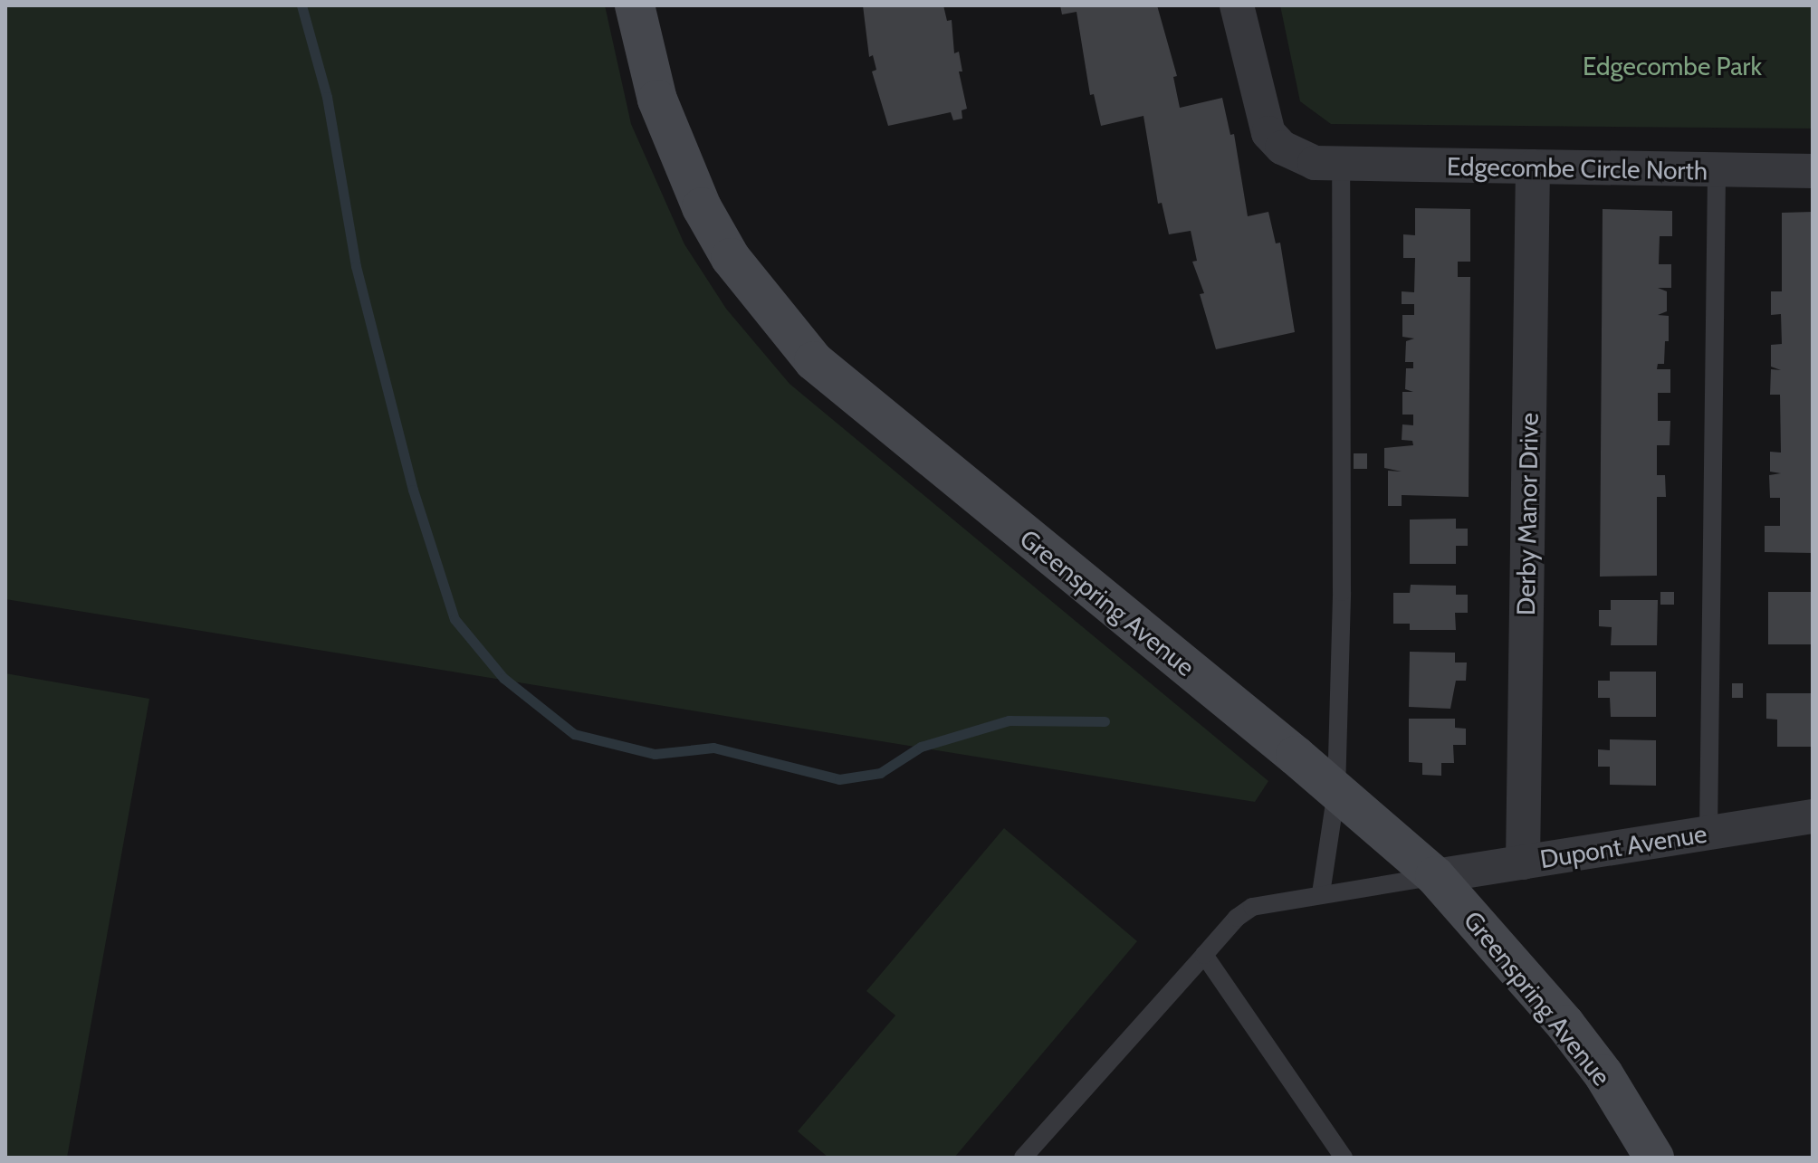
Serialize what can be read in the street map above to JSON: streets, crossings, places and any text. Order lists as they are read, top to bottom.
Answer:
{
  "streets": {
    "main road": ["Greenspring Avenue"],
    "street": ["Edgecombe Circle North", "Derby Manor Drive", "Dupont Avenue"]
  },
  "crossings": [
    ["Edgecombe Circle North", "Derby Manor Drive"],
    ["Derby Manor Drive", "Dupont Avenue"],
    ["Greenspring Avenue", "Dupont Avenue"]
  ],
  "parks": ["Edgecombe Park"]
}
